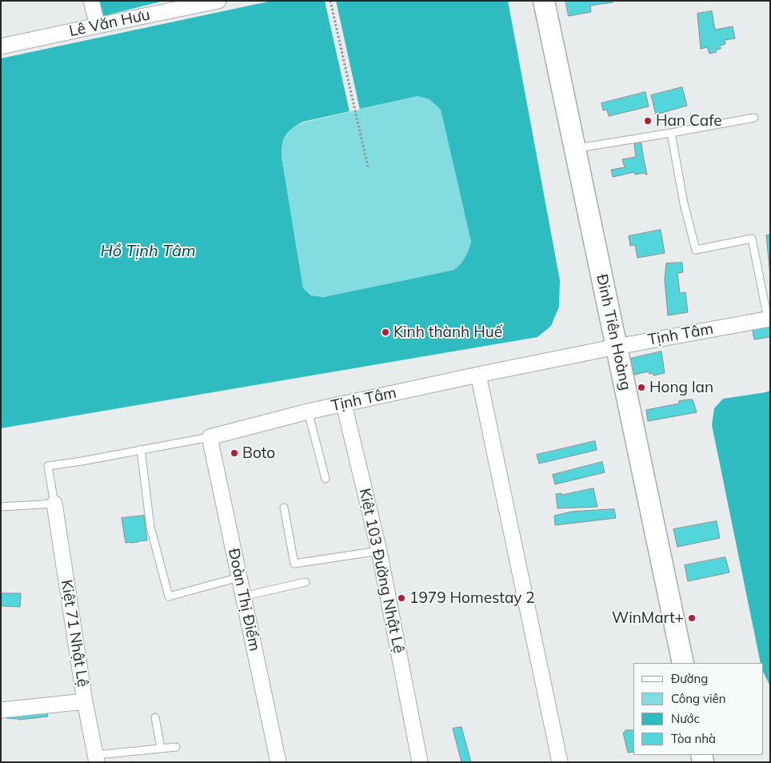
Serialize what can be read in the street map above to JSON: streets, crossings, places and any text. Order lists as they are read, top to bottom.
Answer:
{
  "streets": {
    "main road": ["Đinh Tiên Hoàng"],
    "street": [
      "Lê Văn Hưu",
      "Tịnh Tâm",
      "Kiệt 103 Đường Nhật Lệ",
      "Đoàn Thị Điểm",
      "Kiệt 71 Nhật Lệ"
    ]
  },
  "crossings": [
    ["Đinh Tiên Hoàng", "Tịnh Tâm"],
    ["Tịnh Tâm", "Kiệt 103 Đường Nhật Lệ"],
    ["Tịnh Tâm", "Đoàn Thị Điểm"],
    ["Tịnh Tâm", "Kiệt 71 Nhật Lệ"]
  ],
  "water": ["Hồ Tịnh Tâm"],
  "places": [
    "Han Cafe",
    "Kinh thành Huế",
    "Hong lan",
    "Boto",
    "1979 Homestay 2",
    "WinMart+"
  ],
  "legend": [
    "Đường",
    "Công viên",
    "Nước",
    "Tòa nhà"
  ]
}
